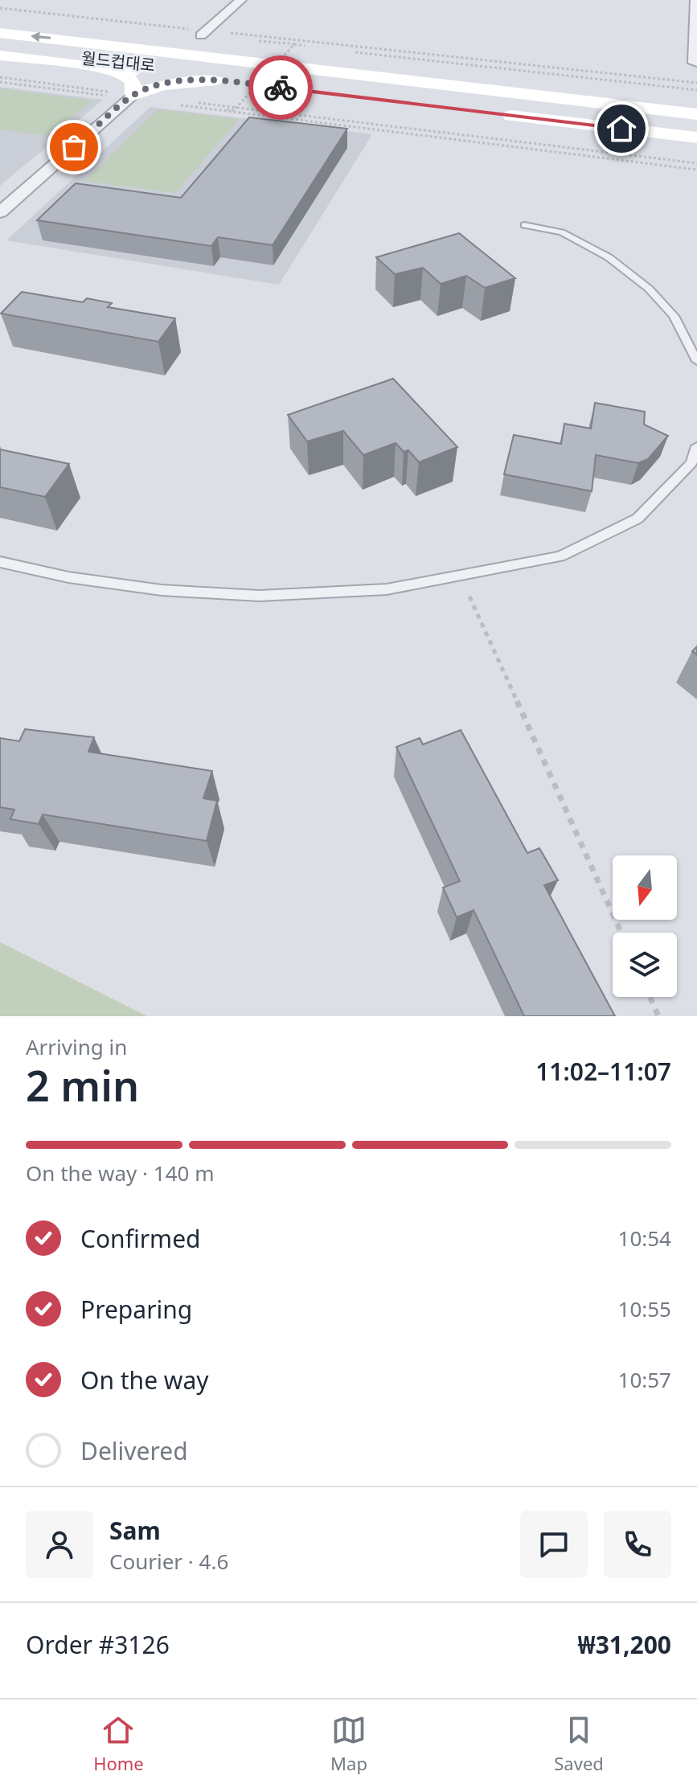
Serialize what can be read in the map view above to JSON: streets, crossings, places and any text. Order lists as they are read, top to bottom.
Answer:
{
  "streets": {
    "street": ["월드컵대로"]
  },
  "north": "bottom",
  "page": {
    "heading": ["2 min", "Arriving in", "11:02–11:07"],
    "panel": [
      "Sam",
      "Courier · 4.6",
      "Order #3126",
      "₩31,200"
    ],
    "bar": "On the way · 140 m",
    "list": [
      ["Confirmed", "10:54"],
      ["Preparing", "10:55"],
      ["On the way", "10:57"],
      "Delivered"
    ],
    "tabs": ["Home", "Map", "Saved"]
  }
}
